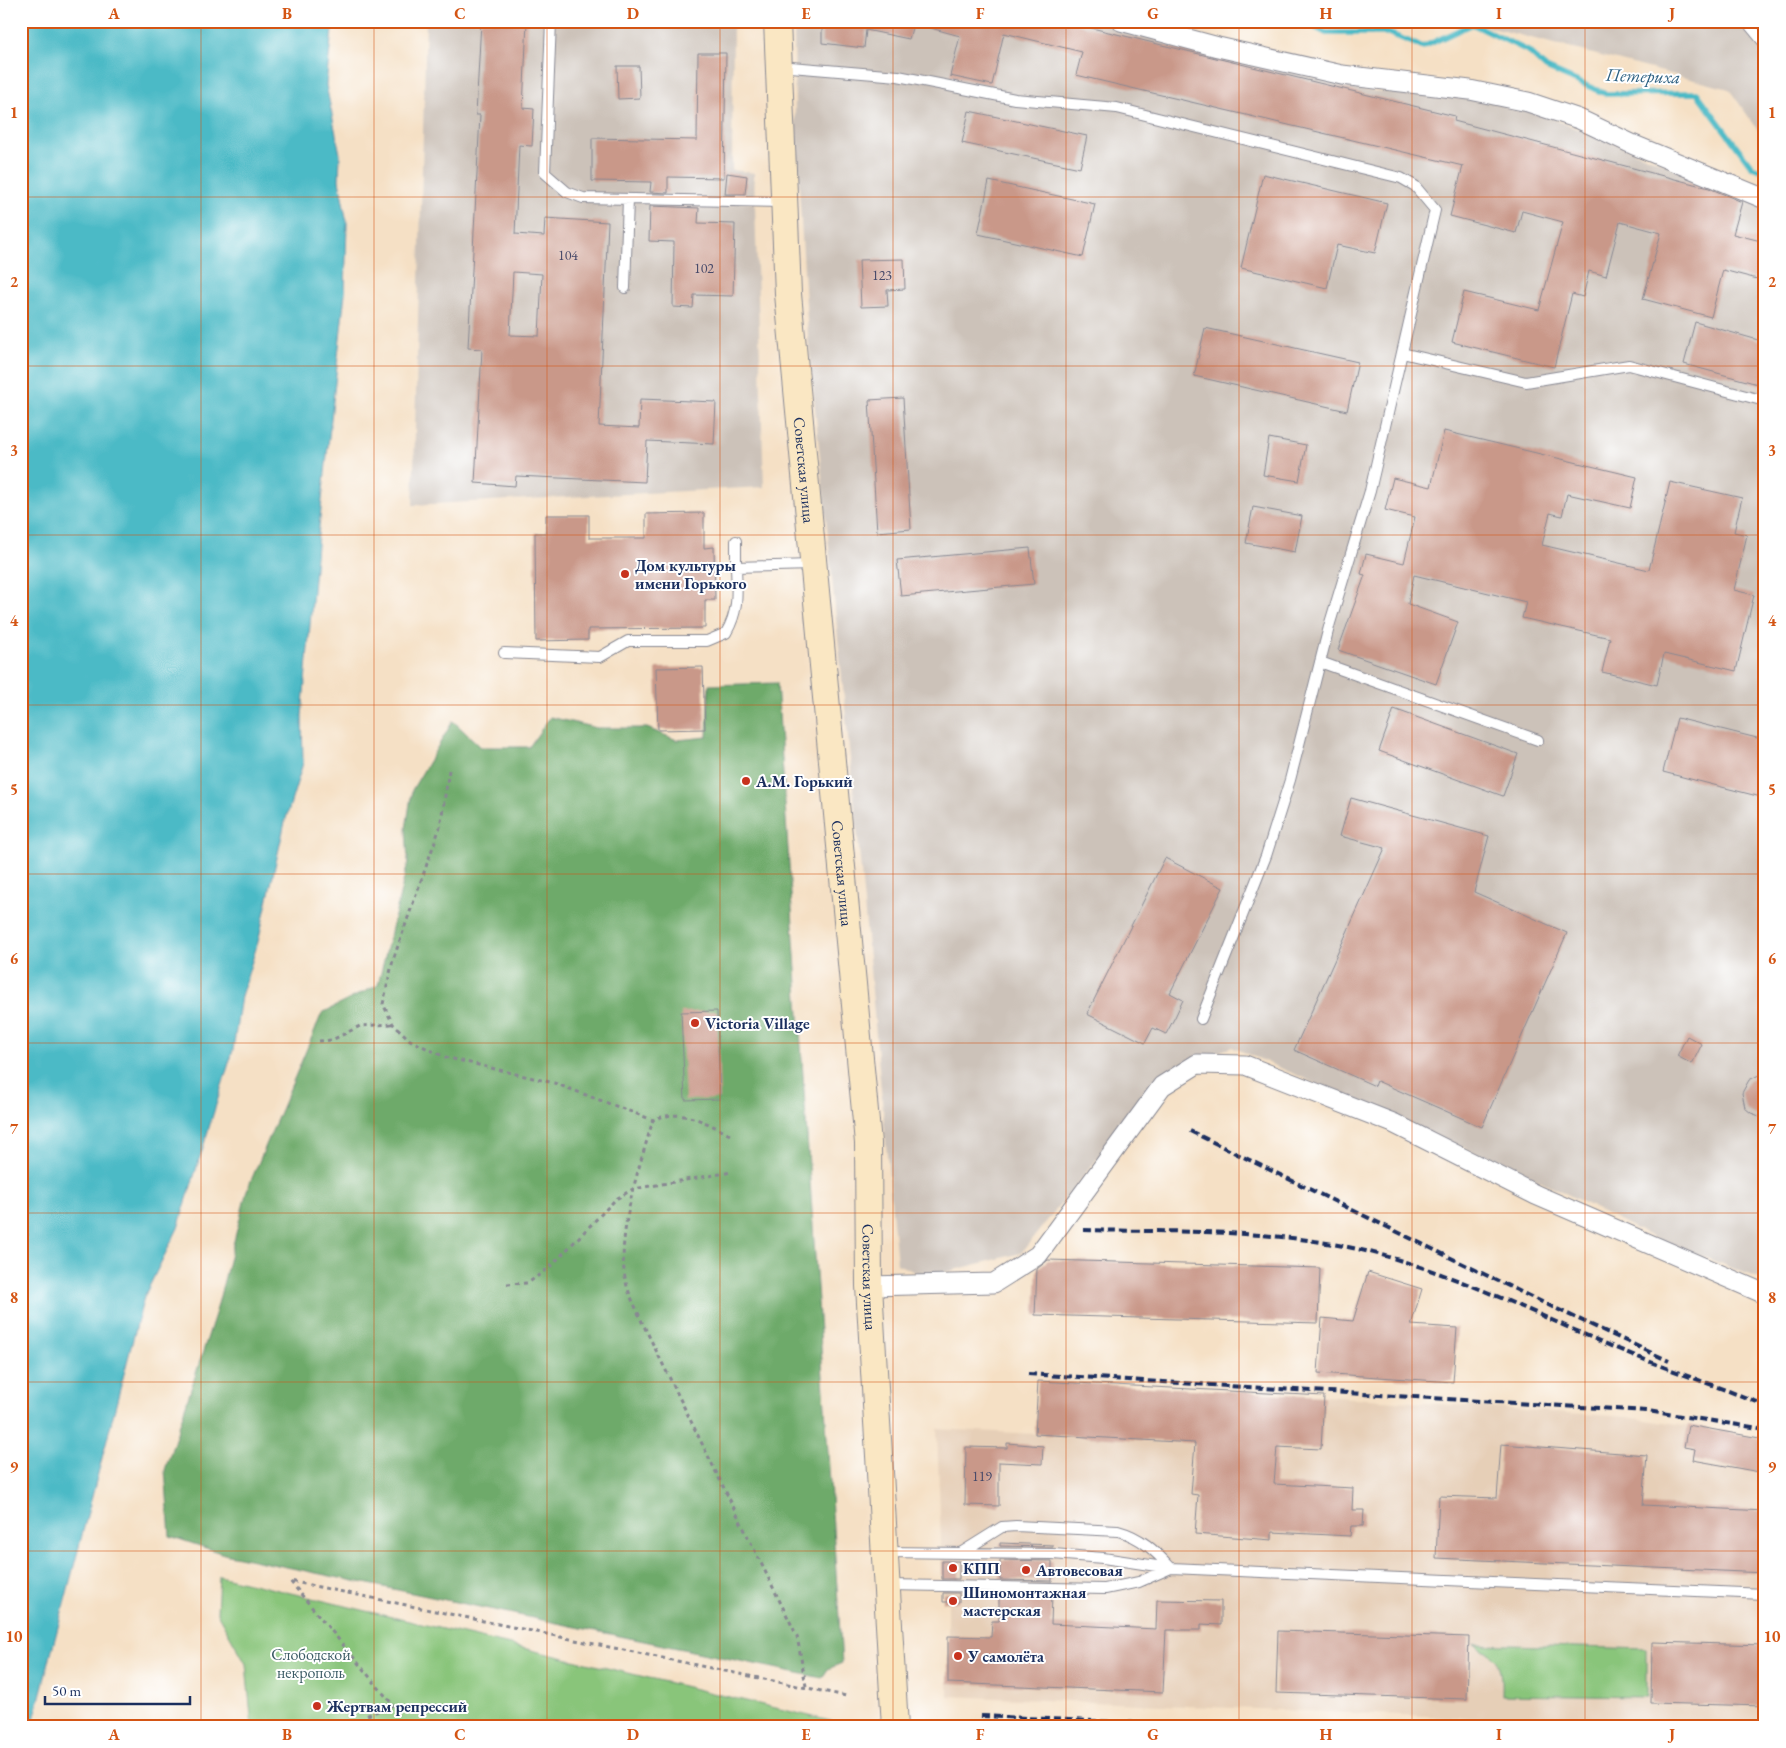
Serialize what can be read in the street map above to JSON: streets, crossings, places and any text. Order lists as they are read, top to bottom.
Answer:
{
  "streets": {
    "main road": ["Советская улица"]
  },
  "water": ["Петериха"],
  "parks": ["Слободской некрополь"],
  "places": [
    "Дом культуры имени Горького",
    "А.М. Горький",
    "Victoria Village",
    "КПП",
    "Автовесовая",
    "Шиномонтажная мастерская",
    "У самолёта",
    "Жертвам репрессий"
  ],
  "house_numbers": [
    "104",
    "102",
    "123",
    "119"
  ],
  "scale_bar": "50 m",
  "grid": {
    "columns": [
      "A",
      "B",
      "C",
      "D",
      "E",
      "F",
      "G",
      "H",
      "I",
      "J"
    ],
    "rows": [
      "1",
      "2",
      "3",
      "4",
      "5",
      "6",
      "7",
      "8",
      "9",
      "10"
    ]
  }
}
